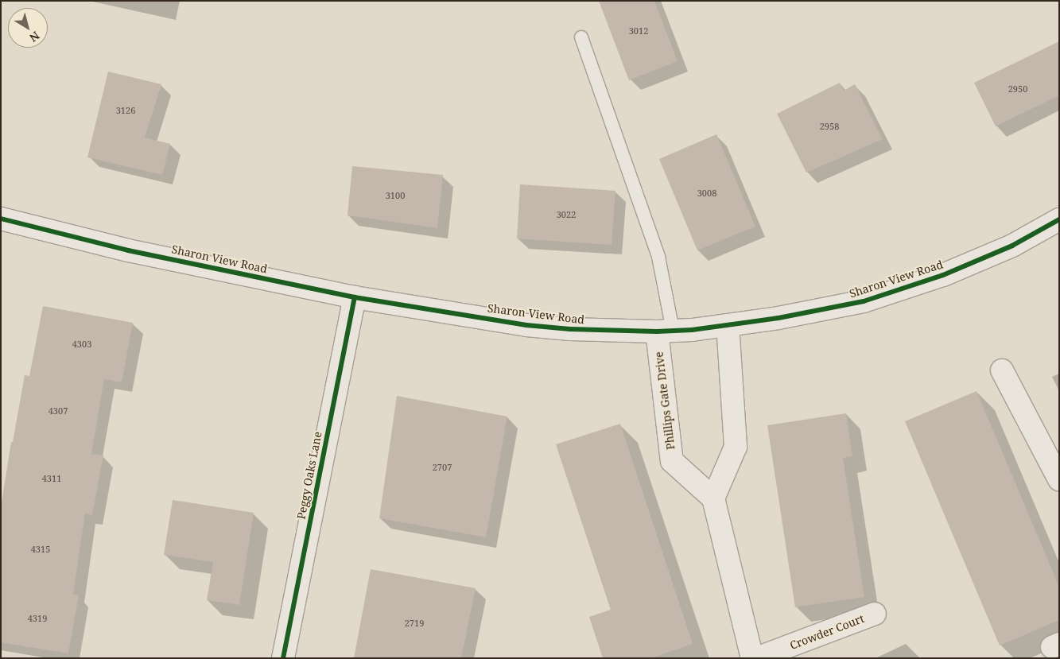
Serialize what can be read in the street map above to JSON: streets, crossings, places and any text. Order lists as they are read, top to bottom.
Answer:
{
  "streets": {
    "street": [
      "Sharon View Road",
      "Phillips Gate Drive",
      "Peggy Oaks Lane",
      "Crowder Court"
    ]
  },
  "crossings": [
    ["Sharon View Road", "Phillips Gate Drive"],
    ["Sharon View Road", "Peggy Oaks Lane"]
  ],
  "house_numbers": [
    "3012",
    "2950",
    "3126",
    "2958",
    "3008",
    "3100",
    "3022",
    "4303",
    "4307",
    "2707",
    "4311",
    "4315",
    "4319",
    "2719"
  ],
  "north": "bottom right"
}
